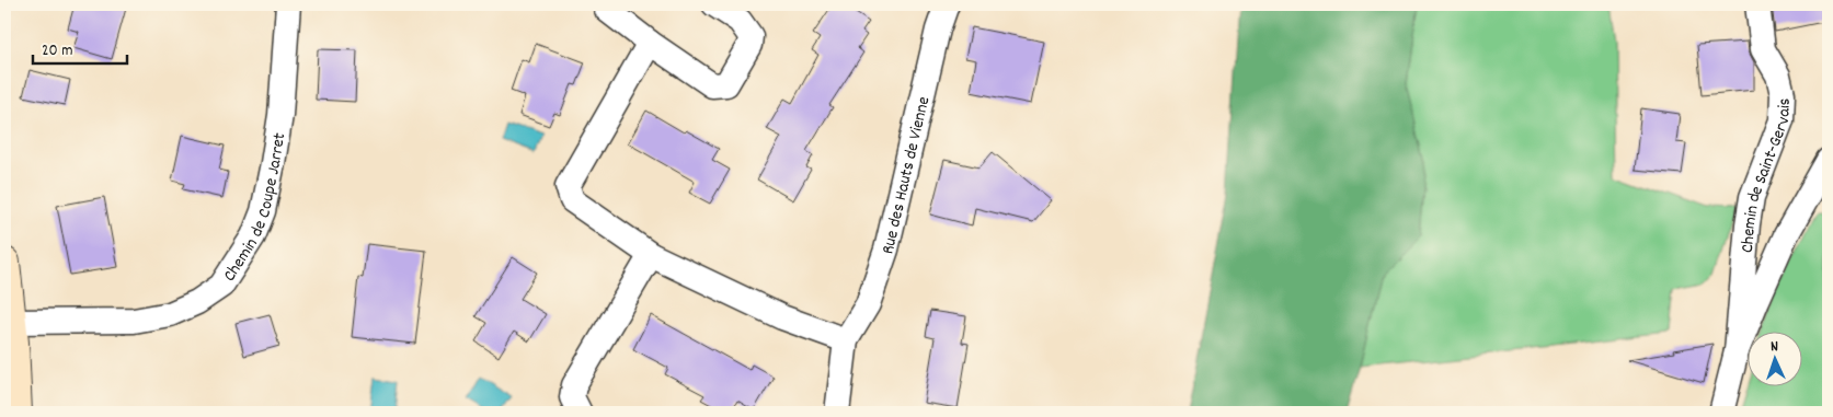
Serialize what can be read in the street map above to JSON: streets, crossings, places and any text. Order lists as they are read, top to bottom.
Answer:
{
  "streets": {
    "street": ["Rue des Hauts de Vienne", "Chemin de Saint-Gervais", "Chemin de Coupe Jarret"]
  },
  "scale_bar": "20 m",
  "north": "top"
}
